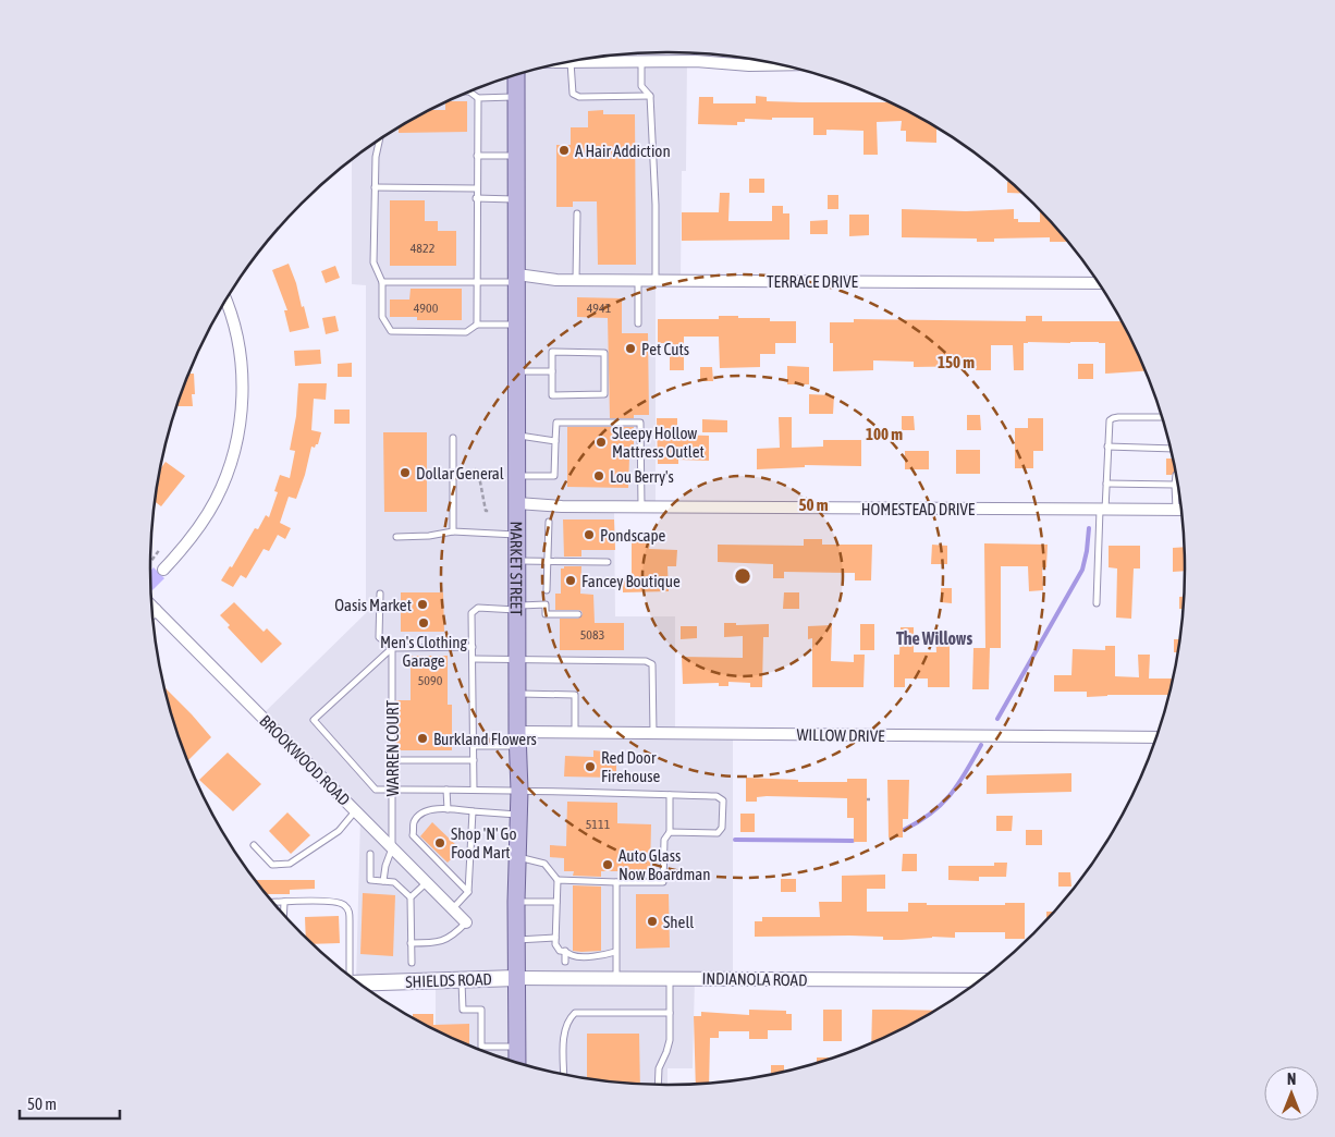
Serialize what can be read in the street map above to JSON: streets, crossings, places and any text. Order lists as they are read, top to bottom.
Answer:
{
  "streets": {
    "main road": ["MARKET STREET", "SHIELDS ROAD"],
    "street": [
      "TERRACE DRIVE",
      "HOMESTEAD DRIVE",
      "WILLOW DRIVE",
      "BROOKWOOD ROAD",
      "INDIANOLA ROAD"
    ],
    "lane": ["WARREN COURT"]
  },
  "crossings": [
    ["TERRACE DRIVE", "MARKET STREET"],
    ["HOMESTEAD DRIVE", "MARKET STREET"],
    ["MARKET STREET", "WILLOW DRIVE"],
    ["MARKET STREET", "INDIANOLA ROAD"],
    ["MARKET STREET", "SHIELDS ROAD"],
    ["WARREN COURT", "BROOKWOOD ROAD"],
    ["INDIANOLA ROAD", "SHIELDS ROAD"]
  ],
  "districts": ["The Willows"],
  "places": [
    "A Hair Addiction",
    "Pet Cuts",
    "Sleepy Hollow Mattress Outlet",
    "Dollar General",
    "Lou Berry's",
    "Pondscape",
    "Fancey Boutique",
    "Oasis Market",
    "Men's Clothing Garage",
    "Burkland Flowers",
    "Red Door Firehouse",
    "Shop 'N' Go Food Mart",
    "Auto Glass Now Boardman",
    "Shell"
  ],
  "house_numbers": [
    "4822",
    "4900",
    "4941",
    "5083",
    "5090",
    "5111"
  ],
  "scale_bar": "50 m",
  "north": "top",
  "rings": ["150 m", "100 m", "50 m"]
}
